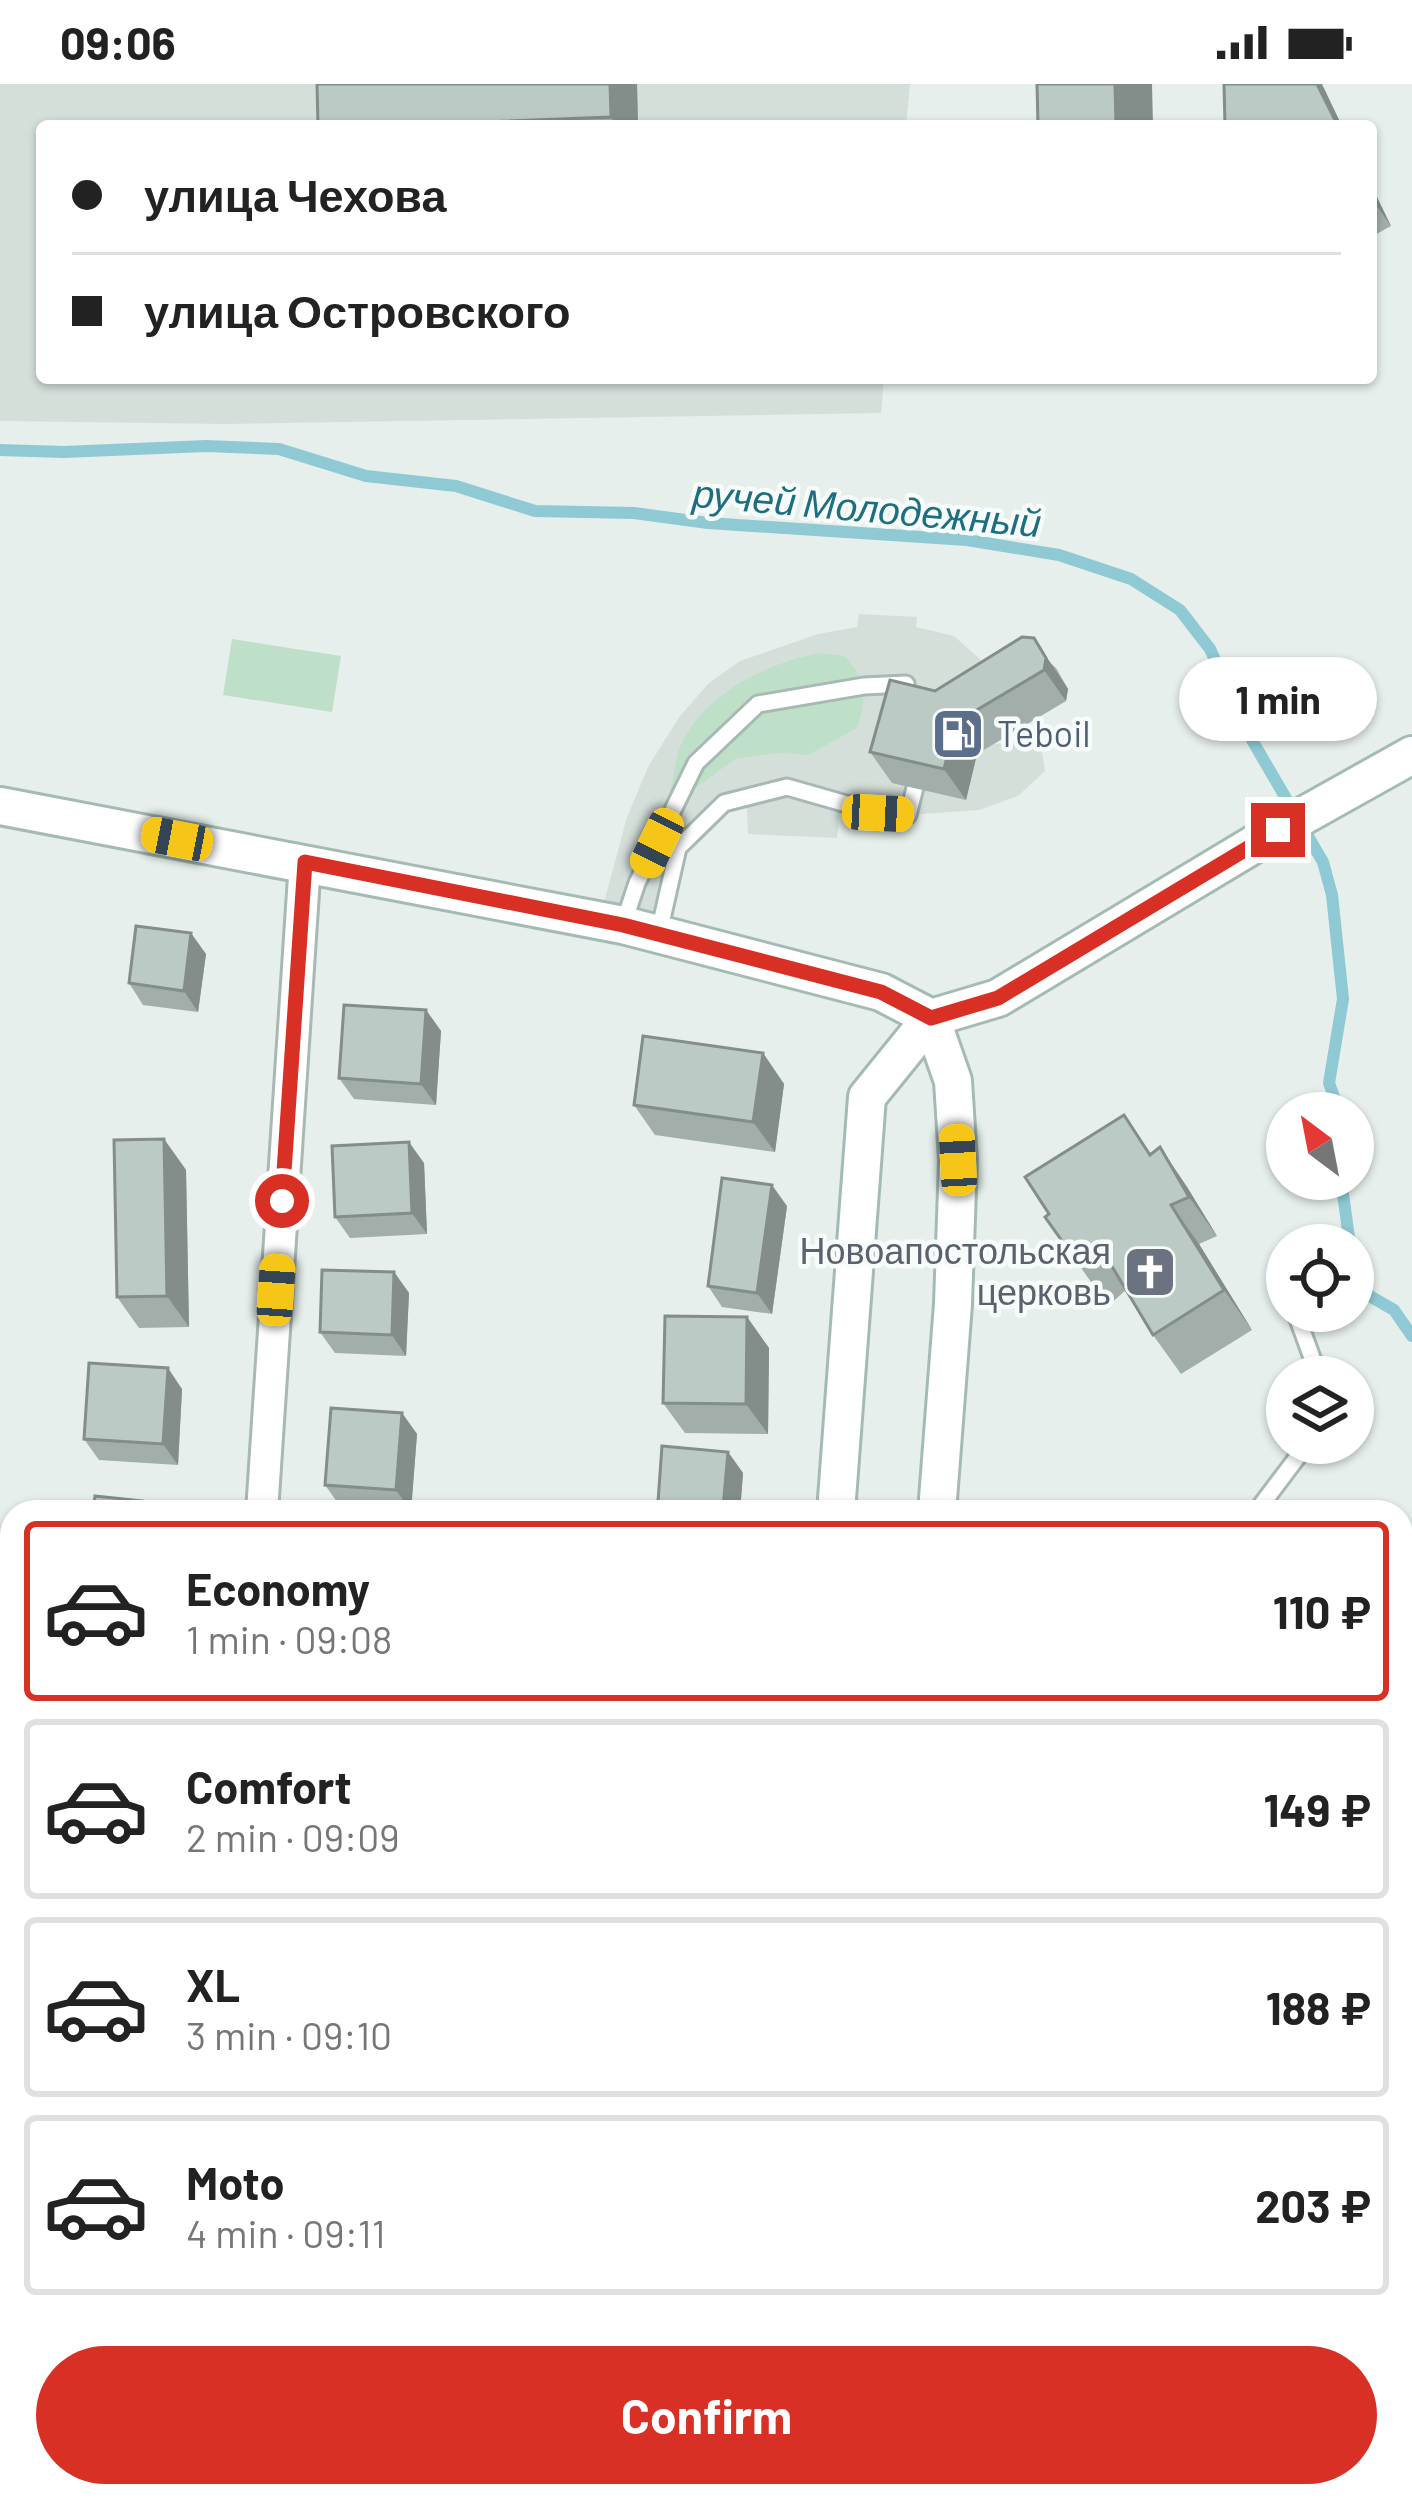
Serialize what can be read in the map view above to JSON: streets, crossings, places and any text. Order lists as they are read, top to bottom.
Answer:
{
  "water": ["ручей Молодежный"],
  "places": {
    "fuel station": ["Teboil"],
    "church": ["Новоапостольская церковь"]
  },
  "north": "top left",
  "page": {
    "status": "09:06",
    "banner": ["улица Чехова", "улица Островского"],
    "bubble": "1 min",
    "list": [
      {
        "name": "Economy",
        "note": "1 min · 09:08",
        "value": "110 ₽"
      },
      {
        "name": "Comfort",
        "note": "2 min · 09:09",
        "value": "149 ₽"
      },
      {
        "name": "XL",
        "note": "3 min · 09:10",
        "value": "188 ₽"
      },
      {
        "name": "Moto",
        "note": "4 min · 09:11",
        "value": "203 ₽"
      }
    ],
    "buttons": "Confirm"
  }
}
